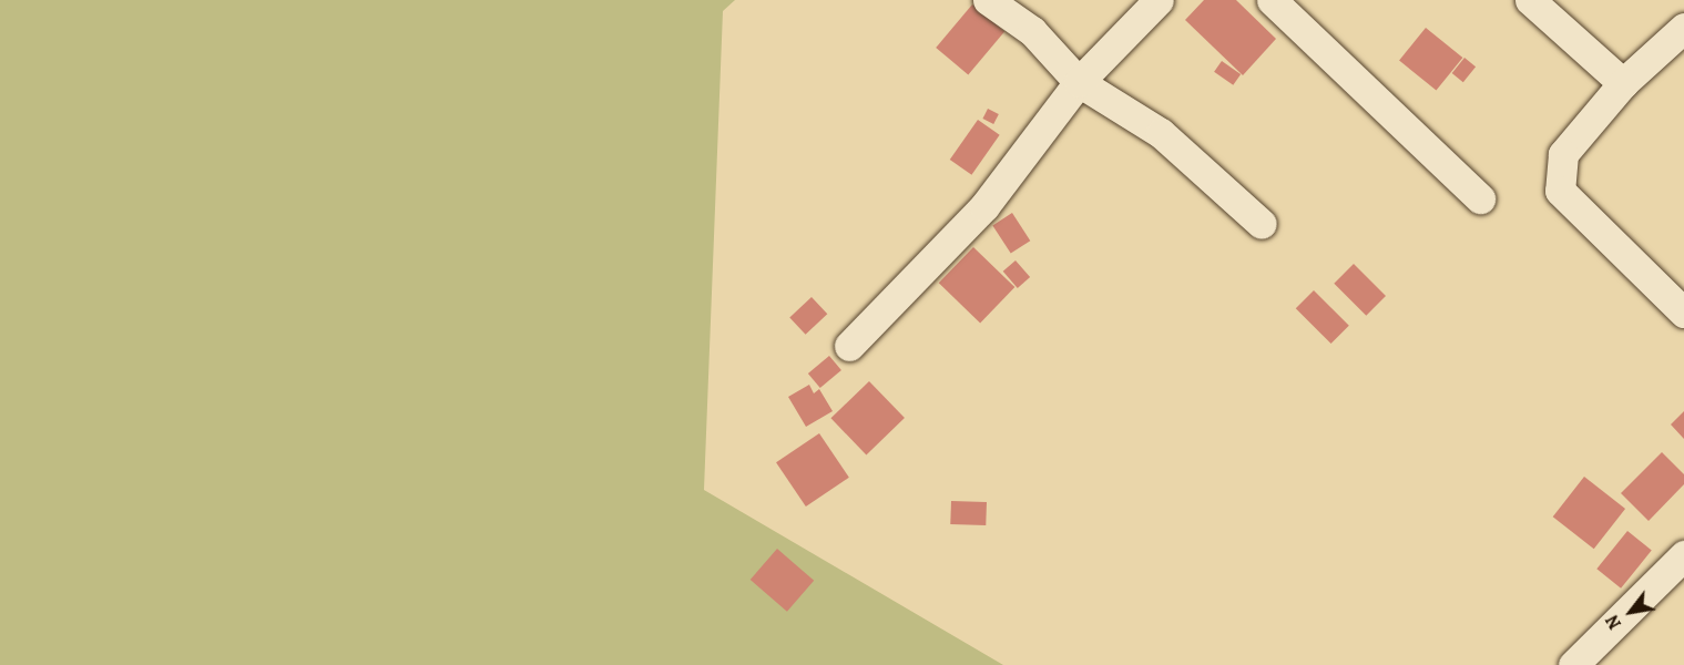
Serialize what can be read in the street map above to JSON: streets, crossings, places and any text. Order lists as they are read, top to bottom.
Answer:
{
  "north": "bottom left"
}
